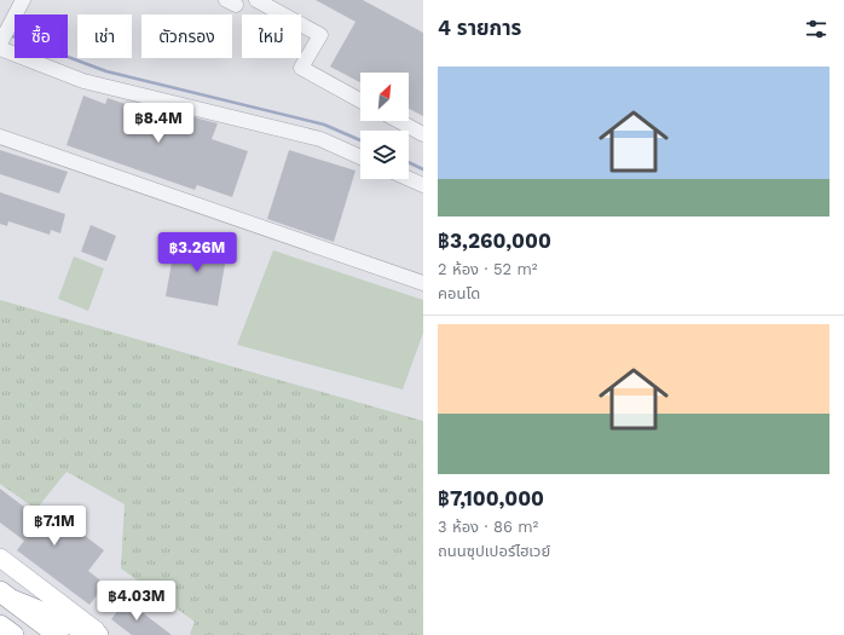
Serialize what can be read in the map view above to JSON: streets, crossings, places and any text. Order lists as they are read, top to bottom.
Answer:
{
  "north": "top right",
  "page": {
    "heading": "4 รายการ",
    "chip": [
      "ซื้อ",
      "เช่า",
      "ตัวกรอง",
      "ใหม่"
    ],
    "list": [
      {
        "name": "฿3,260,000",
        "note": "2 ห้อง · 52 m² · คอนโด"
      },
      {
        "name": "฿7,100,000",
        "note": "3 ห้อง · 86 m² · ถนนซุปเปอร์ไฮเวย์"
      }
    ],
    "price": [
      "฿8.4M",
      "฿3.26M",
      "฿7.1M",
      "฿4.03M"
    ]
  }
}
